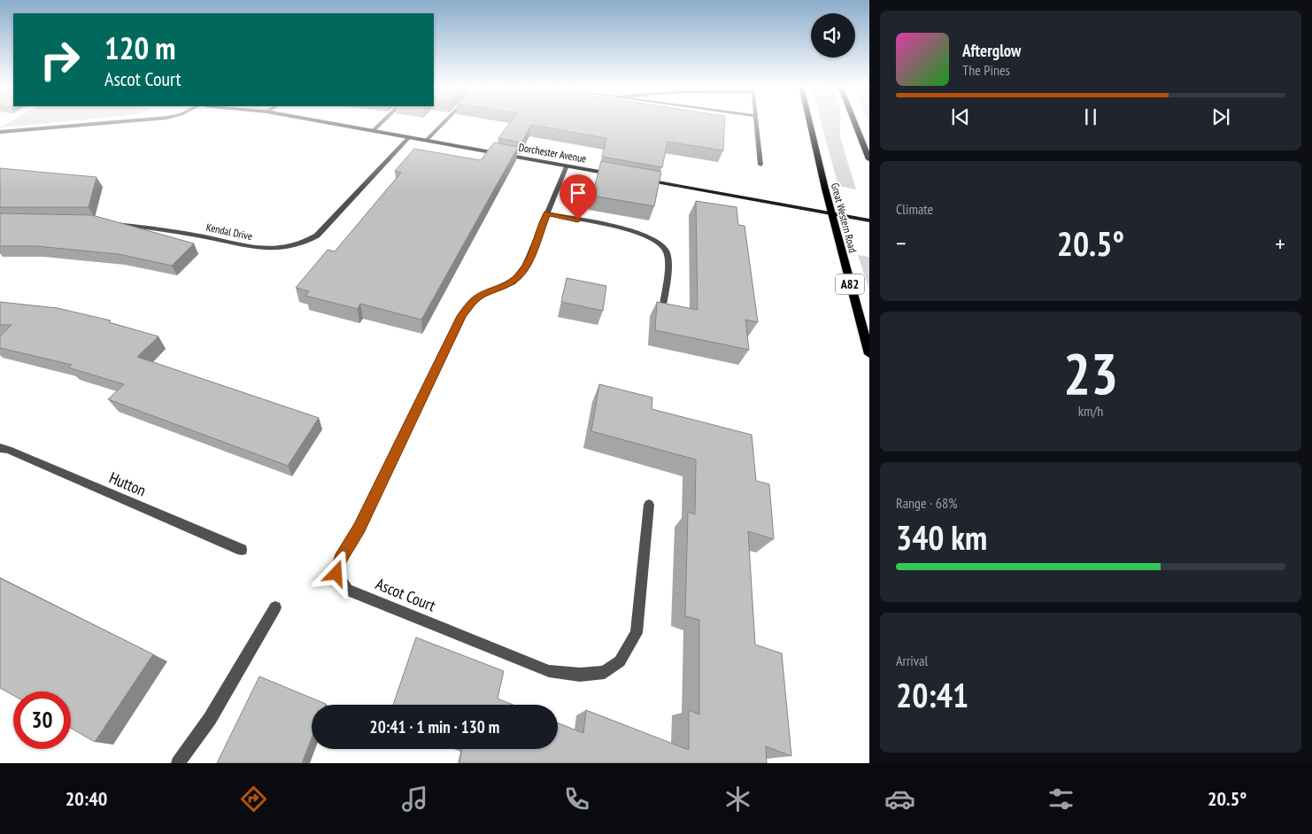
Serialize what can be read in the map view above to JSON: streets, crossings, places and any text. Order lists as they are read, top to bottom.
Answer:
{
  "streets": {
    "main road": ["Great Western Road", "A82"],
    "street": [
      "Dorchester Avenue",
      "Kendal Drive",
      "Hutton",
      "Ascot Court"
    ]
  },
  "crossings": [
    ["Dorchester Avenue", "Kendal Drive"],
    ["Dorchester Avenue", "Ascot Court"]
  ],
  "page": {
    "turn": ["120 m", "Ascot Court"],
    "song": ["Afterglow", "The Pines"],
    "tile": [
      "Climate",
      ["23", "km/h"],
      ["Range · 68%", "340 km"],
      ["Arrival", "20:41"]
    ],
    "heat": ["−", "20.5°", "+"],
    "limit": "30",
    "trip": "20:41 · 1 min · 130 m",
    "tabs": ["20:40", "20.5°"]
  }
}
